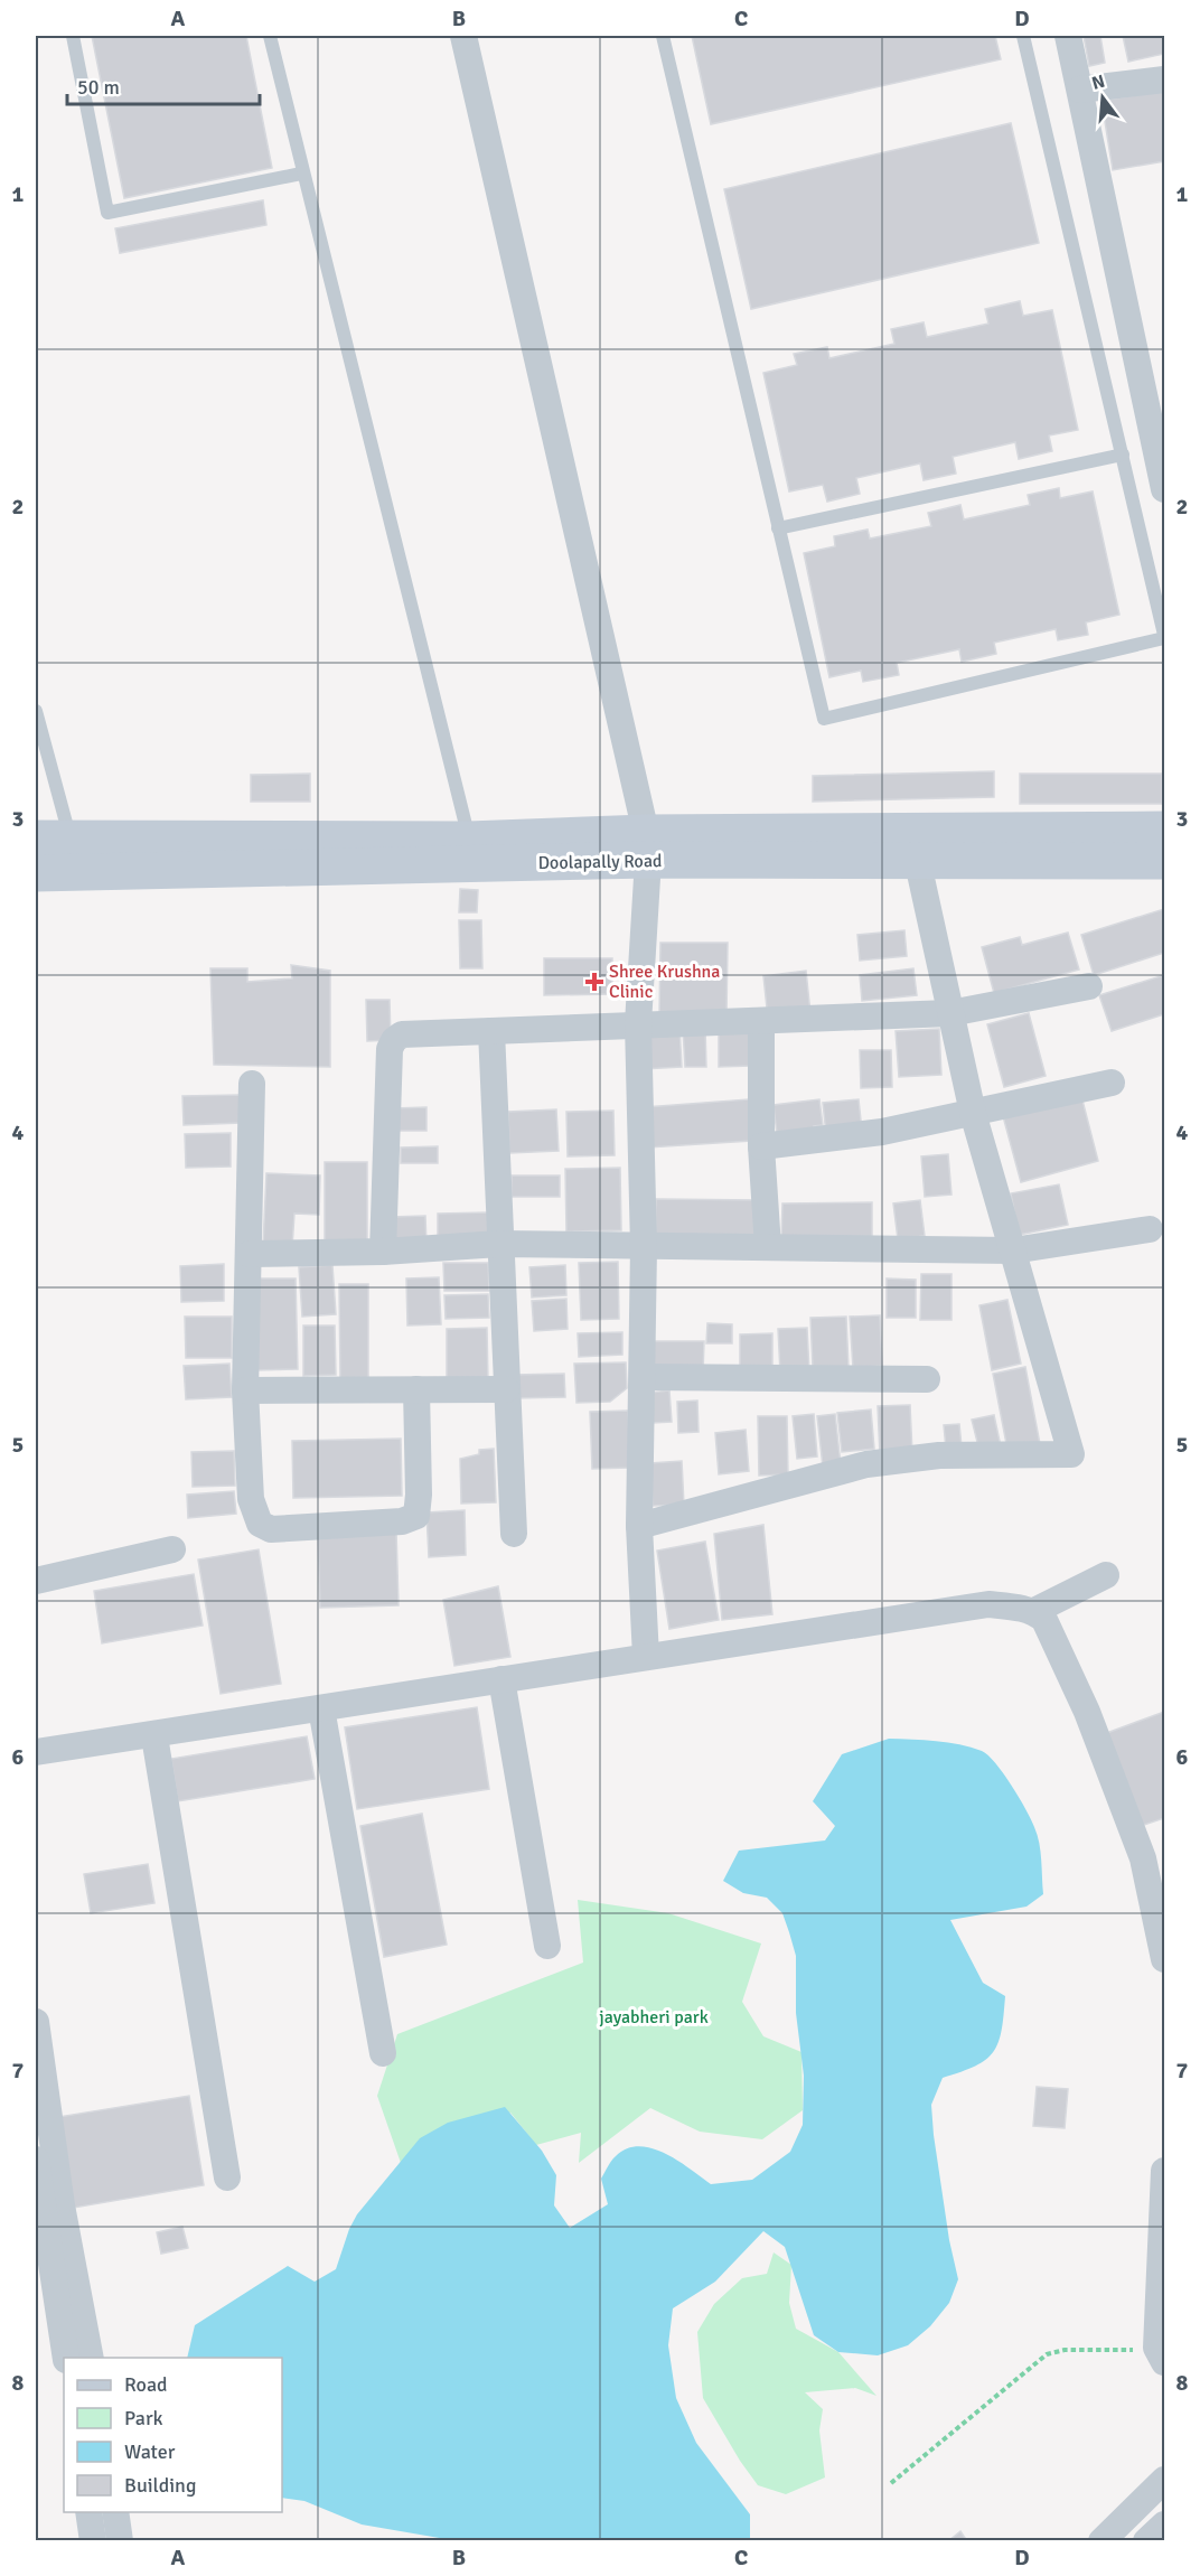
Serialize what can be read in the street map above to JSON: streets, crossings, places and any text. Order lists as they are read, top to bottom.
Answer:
{
  "streets": {
    "main road": ["Doolapally Road"]
  },
  "parks": ["jayabheri park"],
  "places": {
    "health": ["Shree Krushna Clinic"]
  },
  "legend": [
    "Road",
    "Park",
    "Water",
    "Building"
  ],
  "scale_bar": "50 m",
  "north": "top",
  "grid": {
    "columns": [
      "A",
      "B",
      "C",
      "D"
    ],
    "rows": [
      "1",
      "2",
      "3",
      "4",
      "5",
      "6",
      "7",
      "8"
    ]
  }
}
